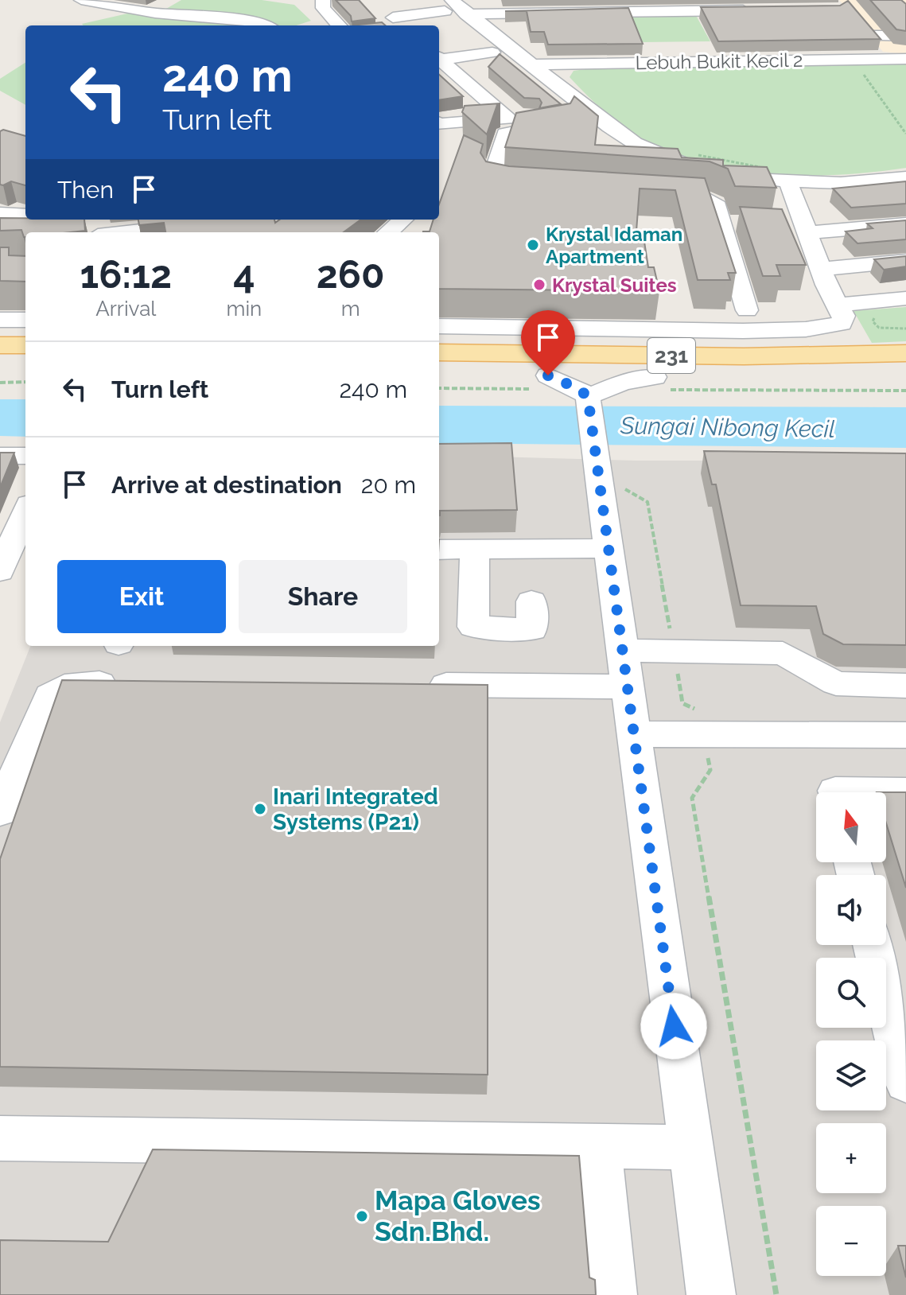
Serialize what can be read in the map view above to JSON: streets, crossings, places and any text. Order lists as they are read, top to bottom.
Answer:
{
  "streets": {
    "main road": ["231"],
    "street": ["Lebuh Bukit Kecil 2"]
  },
  "water": ["Sungai Nibong Kecil"],
  "places": [
    "Krystal Idaman Apartment",
    "Krystal Suites",
    "Inari Integrated Systems (P21)",
    "Mapa Gloves Sdn.Bhd."
  ],
  "north": "top",
  "page": {
    "turn": ["240 m", "Turn left"],
    "then": "Then",
    "eta": [
      "16:12",
      "Arrival",
      "4",
      "min",
      "260",
      "m"
    ],
    "list": [
      {
        "name": "Turn left",
        "value": "240 m"
      },
      {
        "name": "Arrive at destination",
        "value": "20 m"
      }
    ],
    "buttons": ["Exit", "Share"],
    "map_buttons": ["+", "−"]
  }
}
